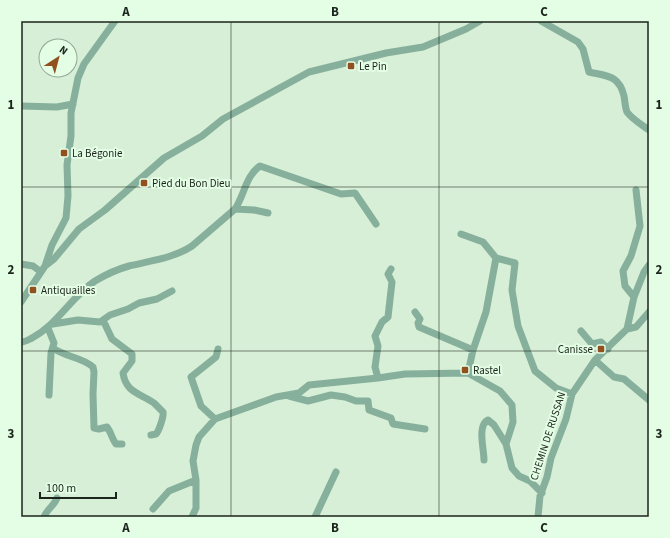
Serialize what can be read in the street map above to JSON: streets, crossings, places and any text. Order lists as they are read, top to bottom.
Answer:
{
  "streets": {
    "street": ["CHEMIN DE RUSSAN"]
  },
  "places": {
    "transit": [
      "Le Pin",
      "La Bégonie",
      "Pied du Bon Dieu",
      "Antiquailles",
      "Canisse",
      "Rastel"
    ]
  },
  "scale_bar": "100 m",
  "north": "top right",
  "grid": {
    "columns": ["A", "B", "C"],
    "rows": ["1", "2", "3"]
  }
}
